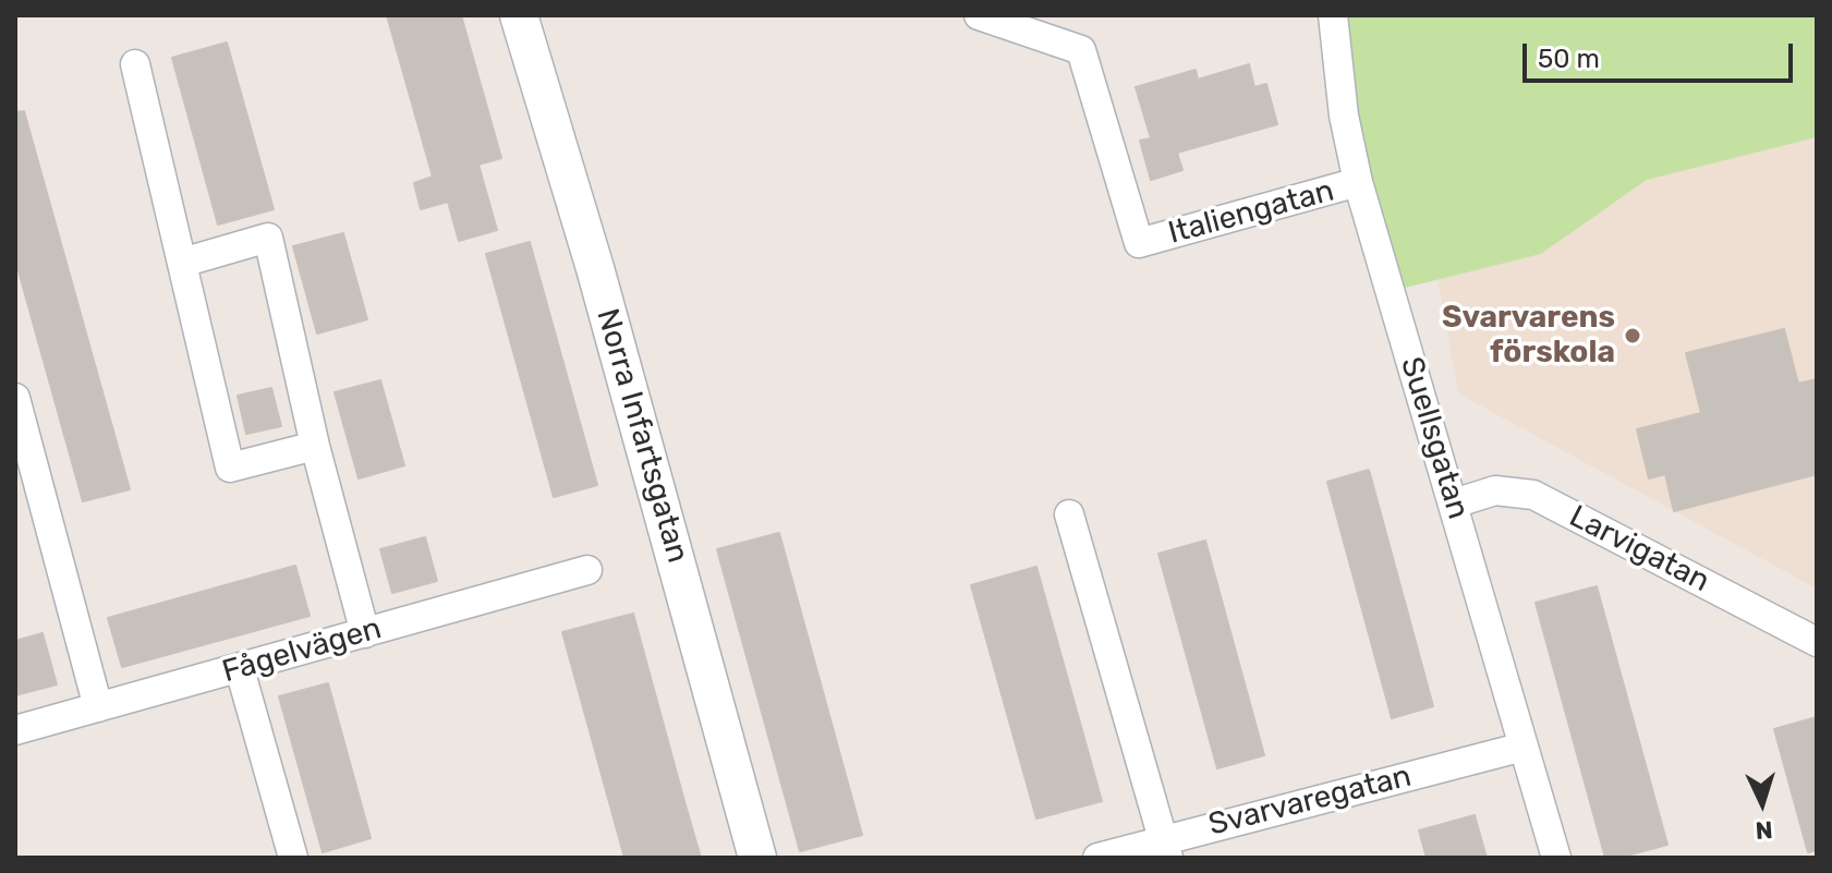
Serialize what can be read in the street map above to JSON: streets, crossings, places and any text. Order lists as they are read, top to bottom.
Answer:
{
  "streets": {
    "street": [
      "Italiengatan",
      "Norra Infartsgatan",
      "Suellsgatan",
      "Larvigatan",
      "Fågelvägen",
      "Svarvaregatan"
    ]
  },
  "crossings": [
    ["Italiengatan", "Suellsgatan"],
    ["Suellsgatan", "Larvigatan"],
    ["Suellsgatan", "Svarvaregatan"]
  ],
  "places": ["Svarvarens förskola"],
  "scale_bar": "50 m",
  "north": "bottom"
}
